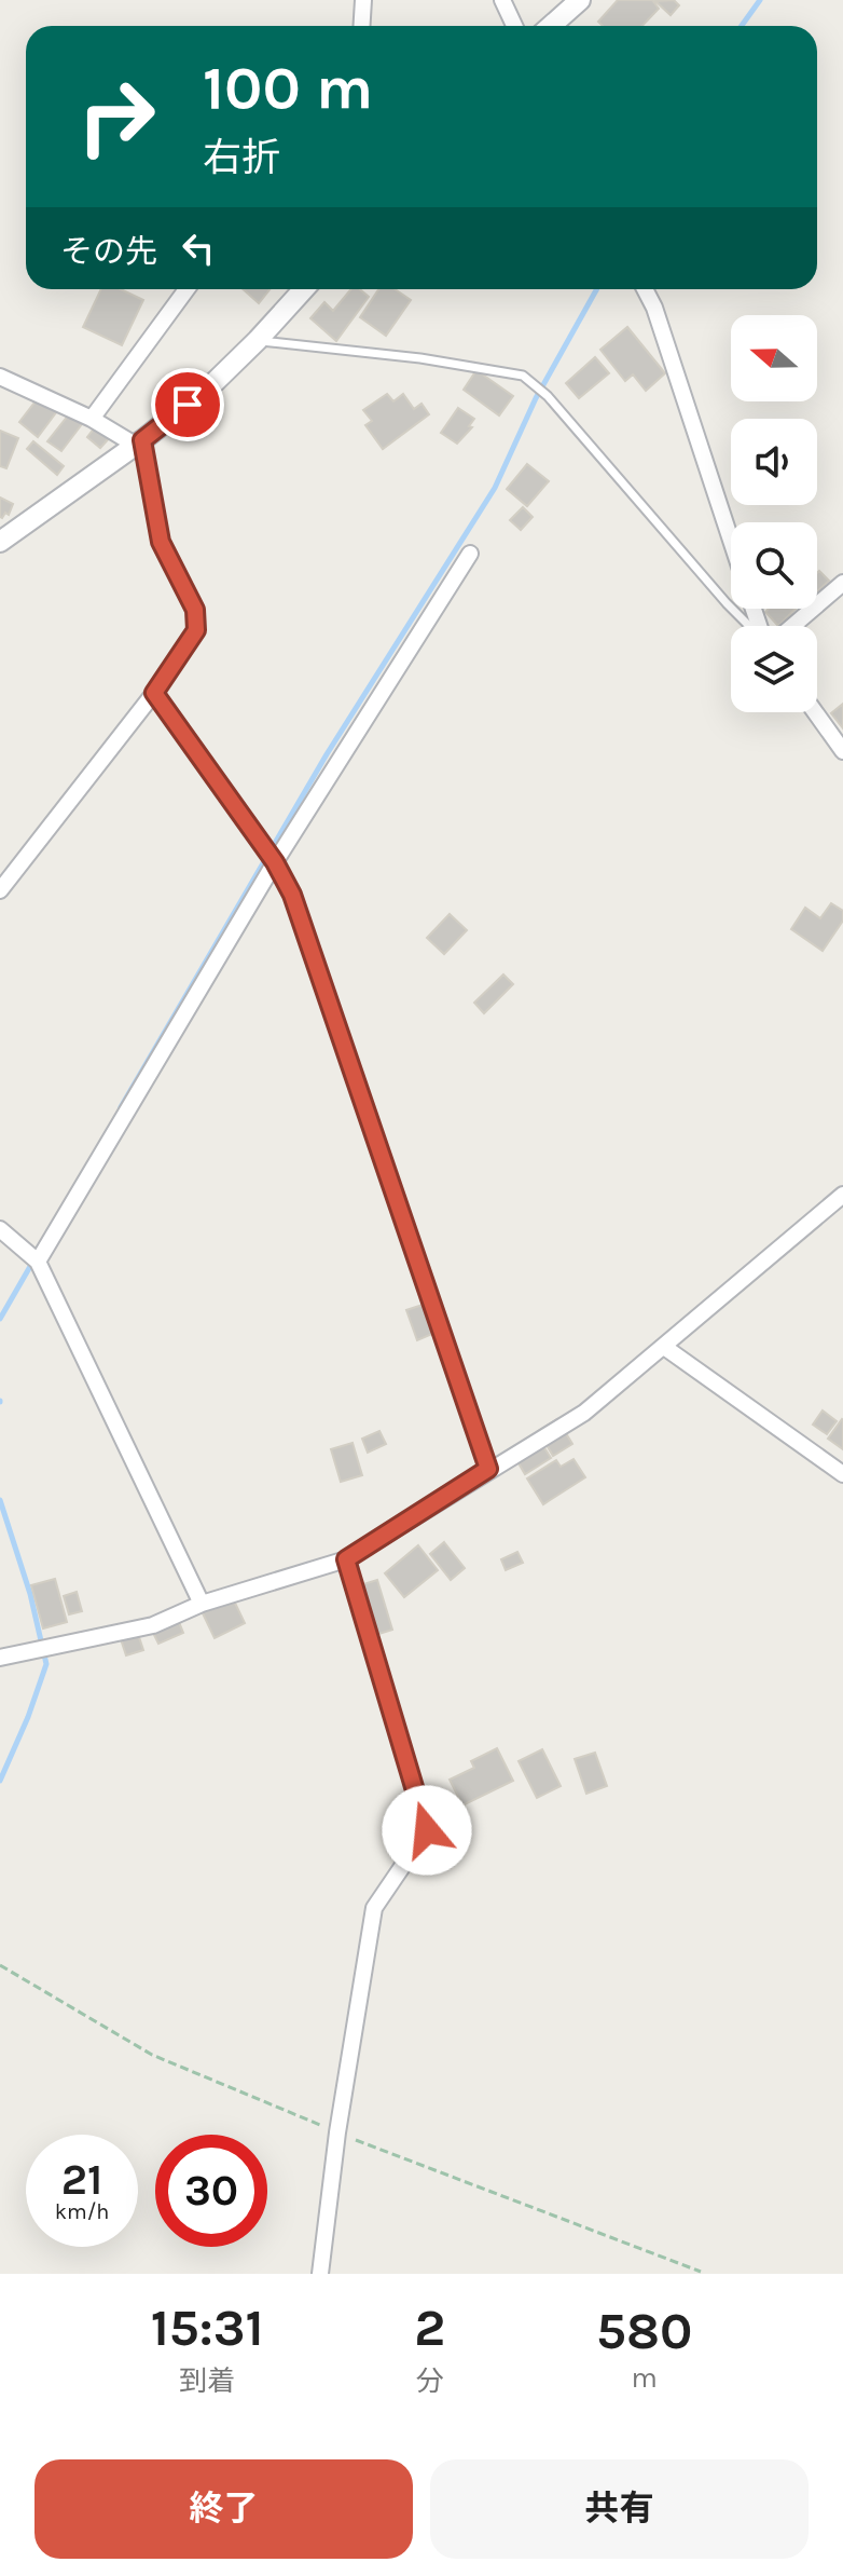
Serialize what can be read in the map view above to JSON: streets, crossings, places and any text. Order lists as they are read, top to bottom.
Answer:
{
  "north": "left",
  "page": {
    "turn": ["100 m", "右折"],
    "then": "その先",
    "speed": "21 km/h",
    "limit": "30",
    "eta": [
      "15:31",
      "到着",
      "2",
      "分",
      "580",
      "m"
    ],
    "buttons": ["終了", "共有"]
  }
}
